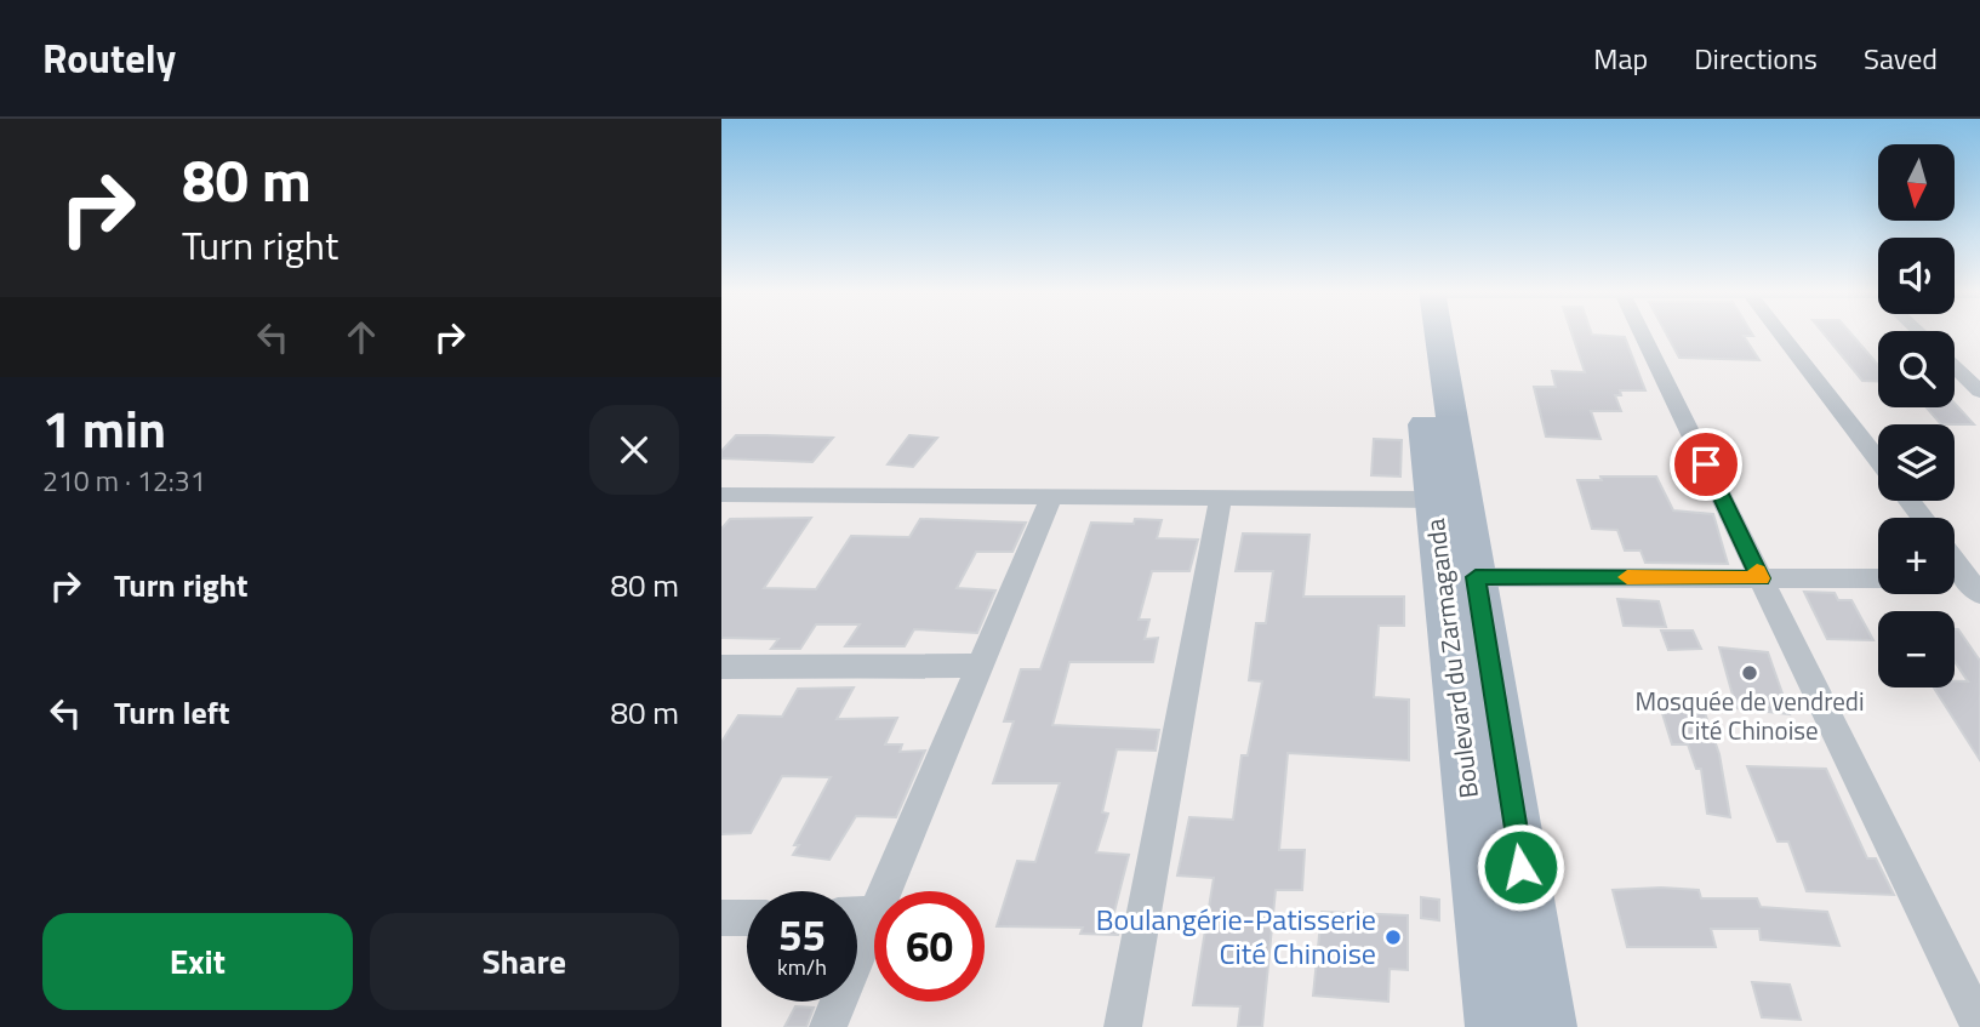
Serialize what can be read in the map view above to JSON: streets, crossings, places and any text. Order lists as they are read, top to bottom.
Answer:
{
  "streets": {
    "main road": ["Boulevard du Zarmaganda"]
  },
  "places": ["Mosquée de vendredi Cité Chinoise", "Boulangérie-Patisserie Cité Chinoise"],
  "north": "bottom",
  "page": {
    "header": "Routely",
    "nav": ["Map", "Directions", "Saved"],
    "turn": ["80 m", "Turn right"],
    "map_buttons": ["+", "−"],
    "heading": ["1 min", "210 m · 12:31"],
    "list": [
      {
        "name": "Turn right",
        "value": "80 m"
      },
      {
        "name": "Turn left",
        "value": "80 m"
      }
    ],
    "speed": "55 km/h",
    "limit": "60",
    "buttons": ["Exit", "Share"]
  }
}
